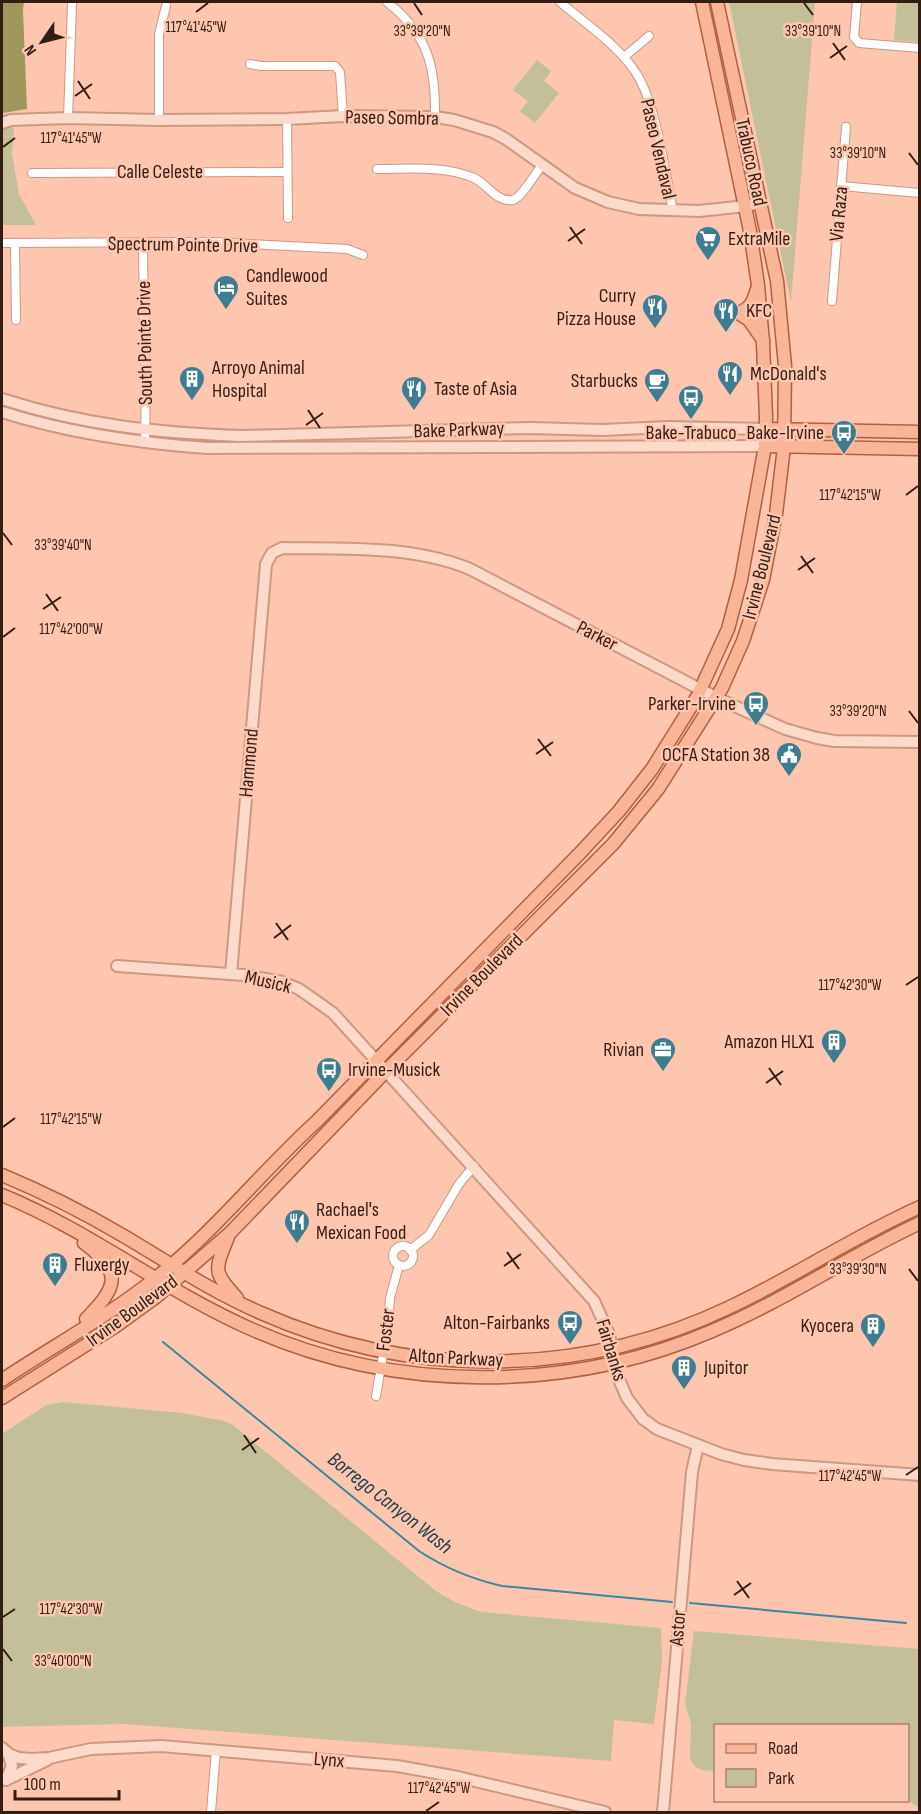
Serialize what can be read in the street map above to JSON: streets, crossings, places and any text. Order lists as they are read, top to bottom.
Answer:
{
  "streets": {
    "main road": [
      "Trabuco Road",
      "Bake Parkway",
      "Irvine Boulevard",
      "Alton Parkway"
    ],
    "street": [
      "Paseo Sombra",
      "Paseo Vendaval",
      "Calle Celeste",
      "Via Raza",
      "Spectrum Pointe Drive",
      "South Pointe Drive",
      "Parker",
      "Hammond",
      "Musick",
      "Foster",
      "Fairbanks",
      "Astor",
      "Lynx"
    ]
  },
  "crossings": [
    ["Paseo Sombra", "Paseo Vendaval"],
    ["Paseo Sombra", "Trabuco Road"],
    ["Trabuco Road", "Bake Parkway"],
    ["Trabuco Road", "Irvine Boulevard"],
    ["Spectrum Pointe Drive", "South Pointe Drive"],
    ["South Pointe Drive", "Bake Parkway"],
    ["Bake Parkway", "Irvine Boulevard"],
    ["Irvine Boulevard", "Parker"],
    ["Irvine Boulevard", "Musick"],
    ["Irvine Boulevard", "Fairbanks"],
    ["Irvine Boulevard", "Alton Parkway"],
    ["Parker", "Hammond"],
    ["Hammond", "Musick"],
    ["Musick", "Fairbanks"],
    ["Foster", "Alton Parkway"],
    ["Fairbanks", "Alton Parkway"],
    ["Fairbanks", "Astor"]
  ],
  "water": ["Borrego Canyon Wash"],
  "places": {
    "supermarket": ["ExtraMile"],
    "hotel": ["Candlewood Suites"],
    "restaurant": [
      "Curry Pizza House",
      "KFC",
      "McDonald's",
      "Taste of Asia",
      "Rachael's Mexican Food"
    ],
    "building": [
      "Arroyo Animal Hospital",
      "Amazon HLX1",
      "Fluxergy",
      "Kyocera",
      "Jupitor"
    ],
    "cafe": ["Starbucks"],
    "bus stop": [
      "Bake-Trabuco",
      "Bake-Irvine",
      "Parker-Irvine",
      "Irvine-Musick",
      "Alton-Fairbanks"
    ],
    "public building": ["OCFA Station 38"],
    "office": ["Rivian"]
  },
  "legend": ["Road", "Park"],
  "scale_bar": "100 m",
  "north": "bottom left",
  "coordinates": [
    "117°41'45\"W",
    "33°39'20\"N",
    "33°39'10\"N",
    "117°42'15\"W",
    "33°39'40\"N",
    "117°42'00\"W",
    "117°42'30\"W",
    "33°39'30\"N",
    "117°42'45\"W",
    "33°40'00\"N"
  ]
}
